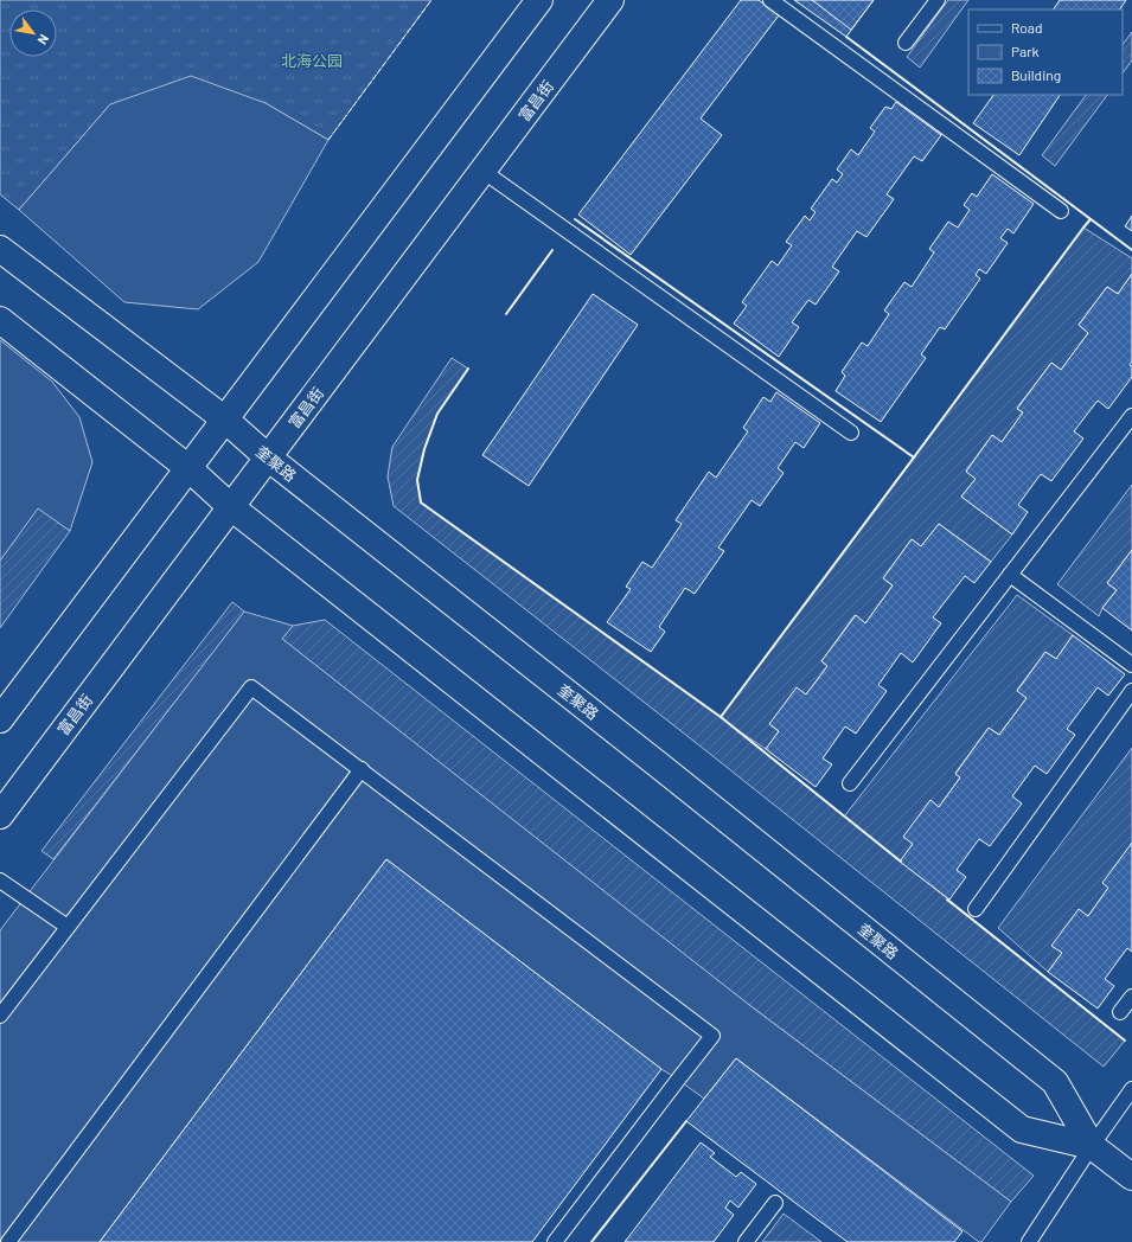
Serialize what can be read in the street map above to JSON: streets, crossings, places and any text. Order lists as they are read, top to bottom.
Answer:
{
  "streets": {
    "street": ["富昌街", "奎聚路"]
  },
  "crossings": [
    ["富昌街", "奎聚路"]
  ],
  "parks": ["北海公园"],
  "legend": ["Road", "Park", "Building"],
  "north": "bottom right"
}
